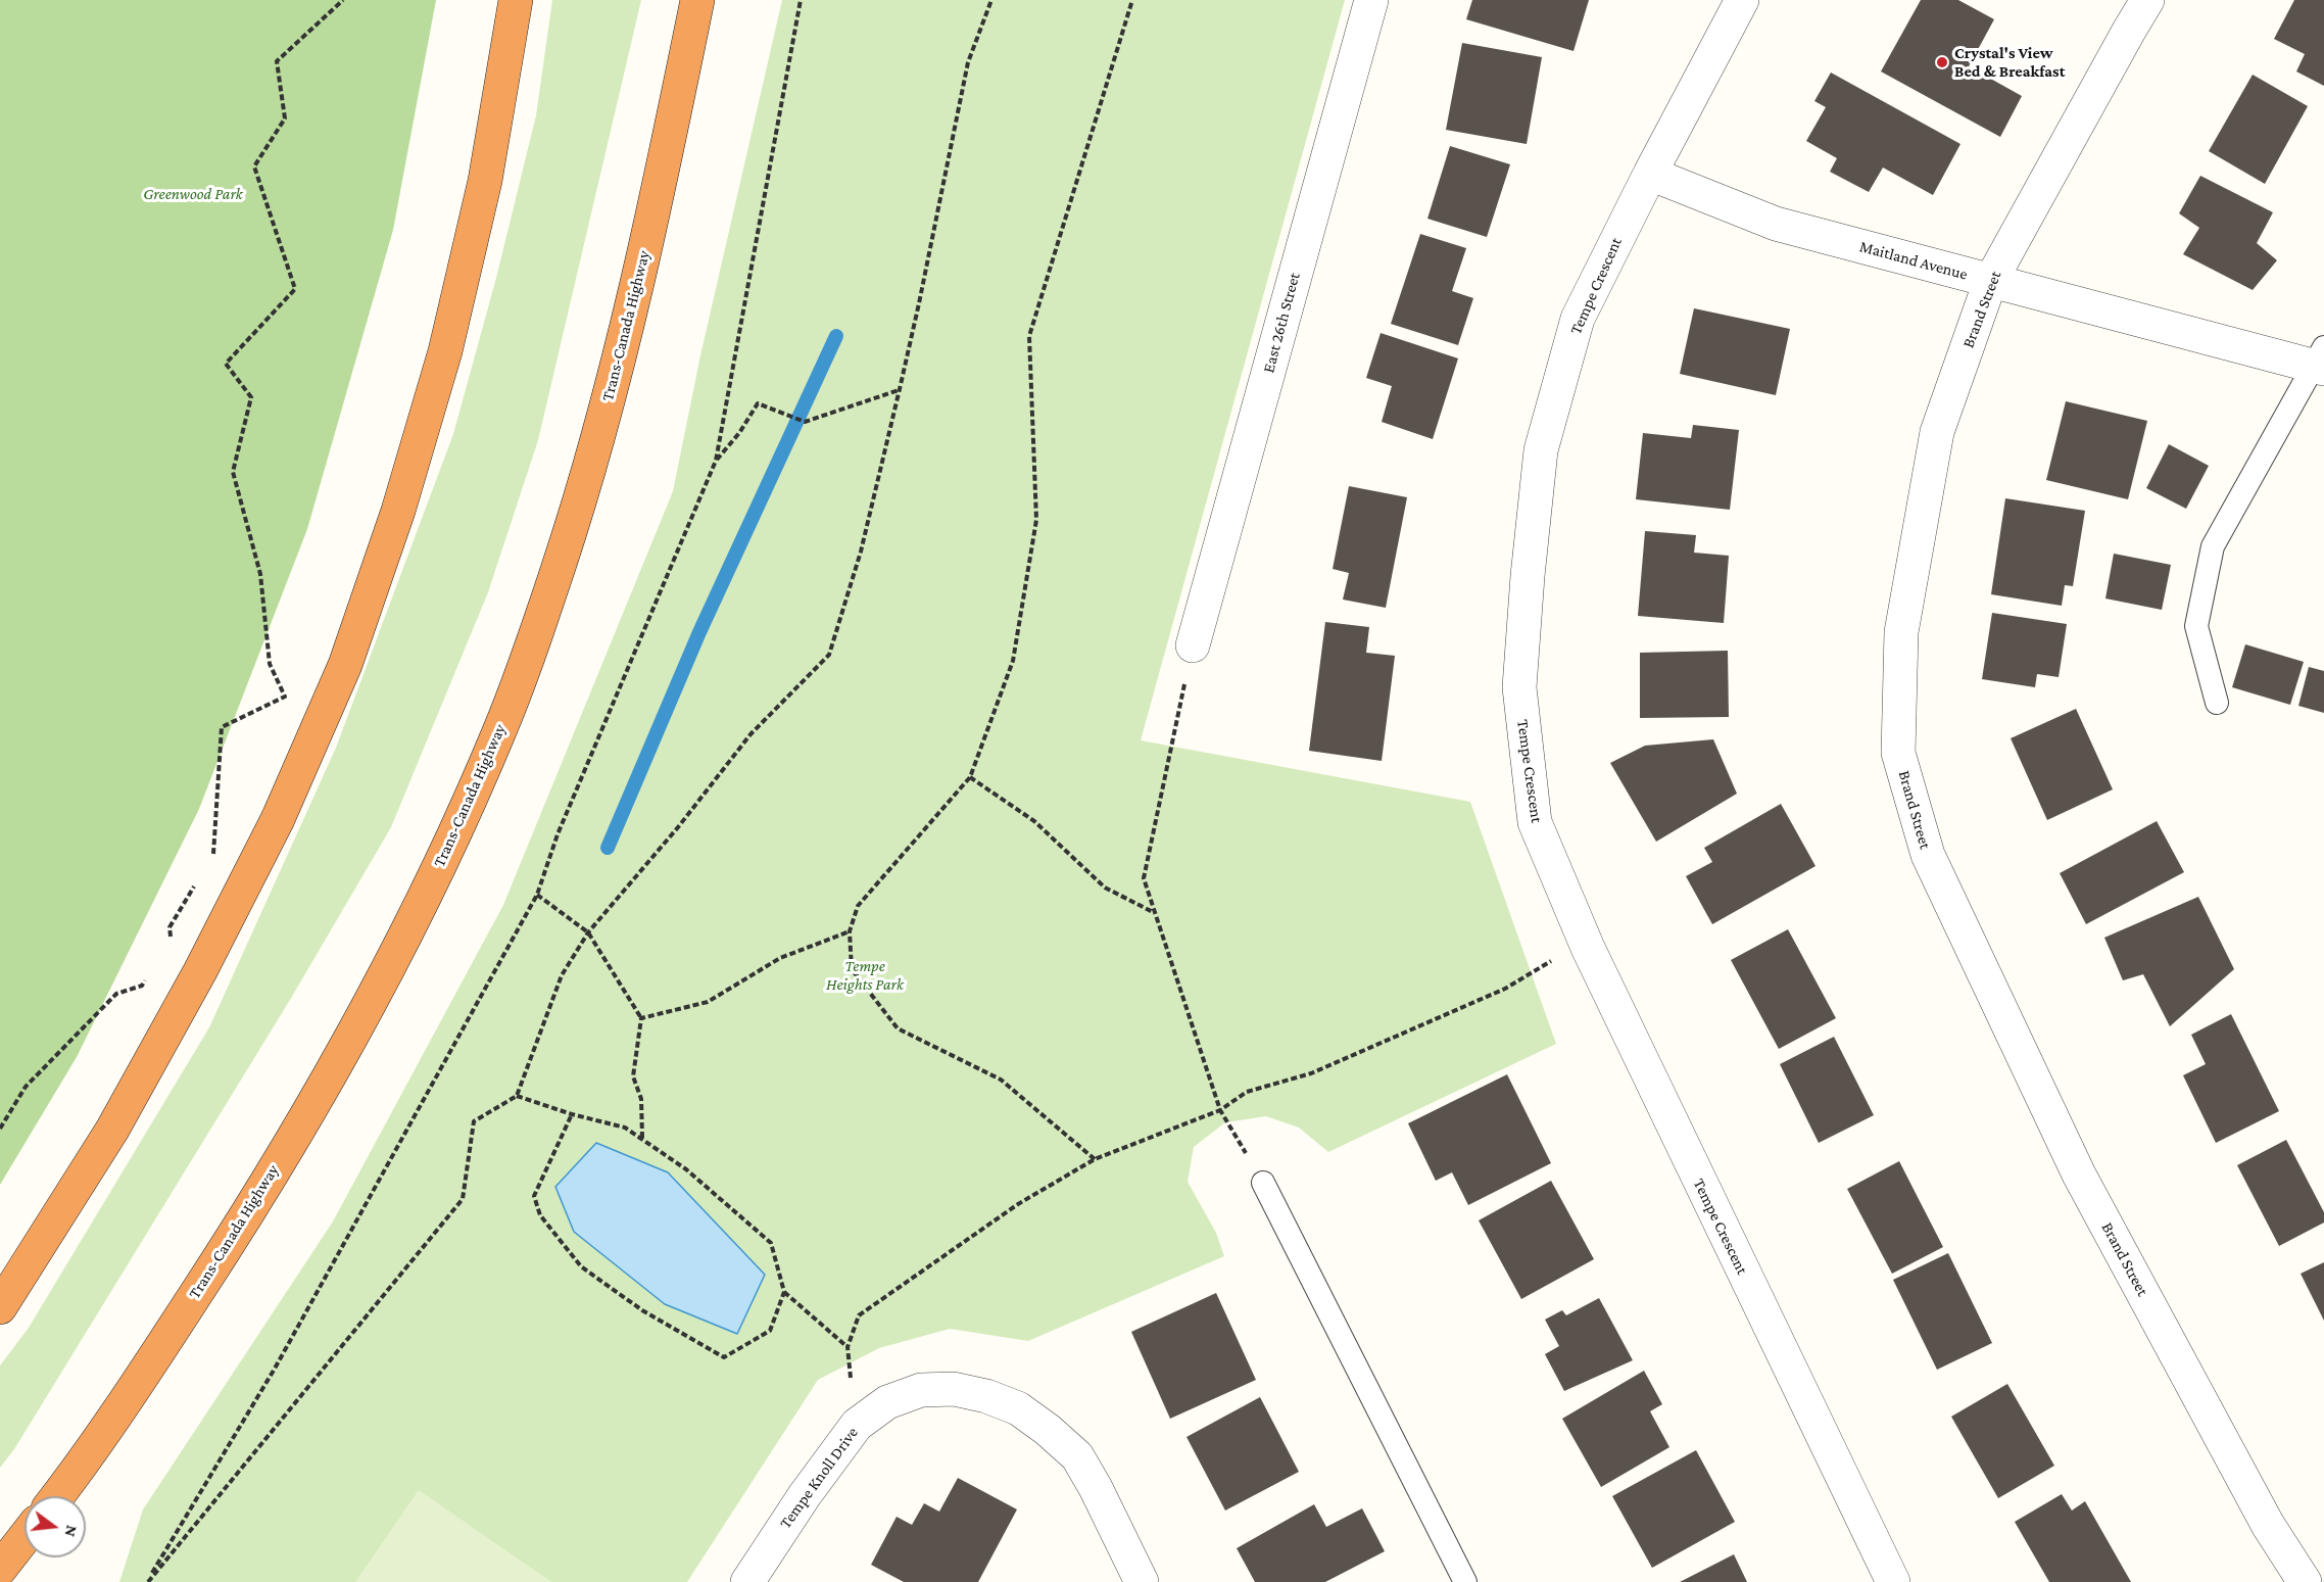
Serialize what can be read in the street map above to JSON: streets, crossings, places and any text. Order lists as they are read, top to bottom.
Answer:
{
  "streets": {
    "highway": ["Trans-Canada Highway"],
    "street": [
      "Maitland Avenue",
      "Tempe Crescent",
      "Brand Street",
      "East 26th Street",
      "Tempe Knoll Drive"
    ]
  },
  "crossings": [
    ["Maitland Avenue", "Tempe Crescent"],
    ["Maitland Avenue", "Brand Street"]
  ],
  "parks": ["Greenwood Park", "Tempe Heights Park"],
  "places": ["Crystal's View Bed & Breakfast"],
  "north": "right"
}
